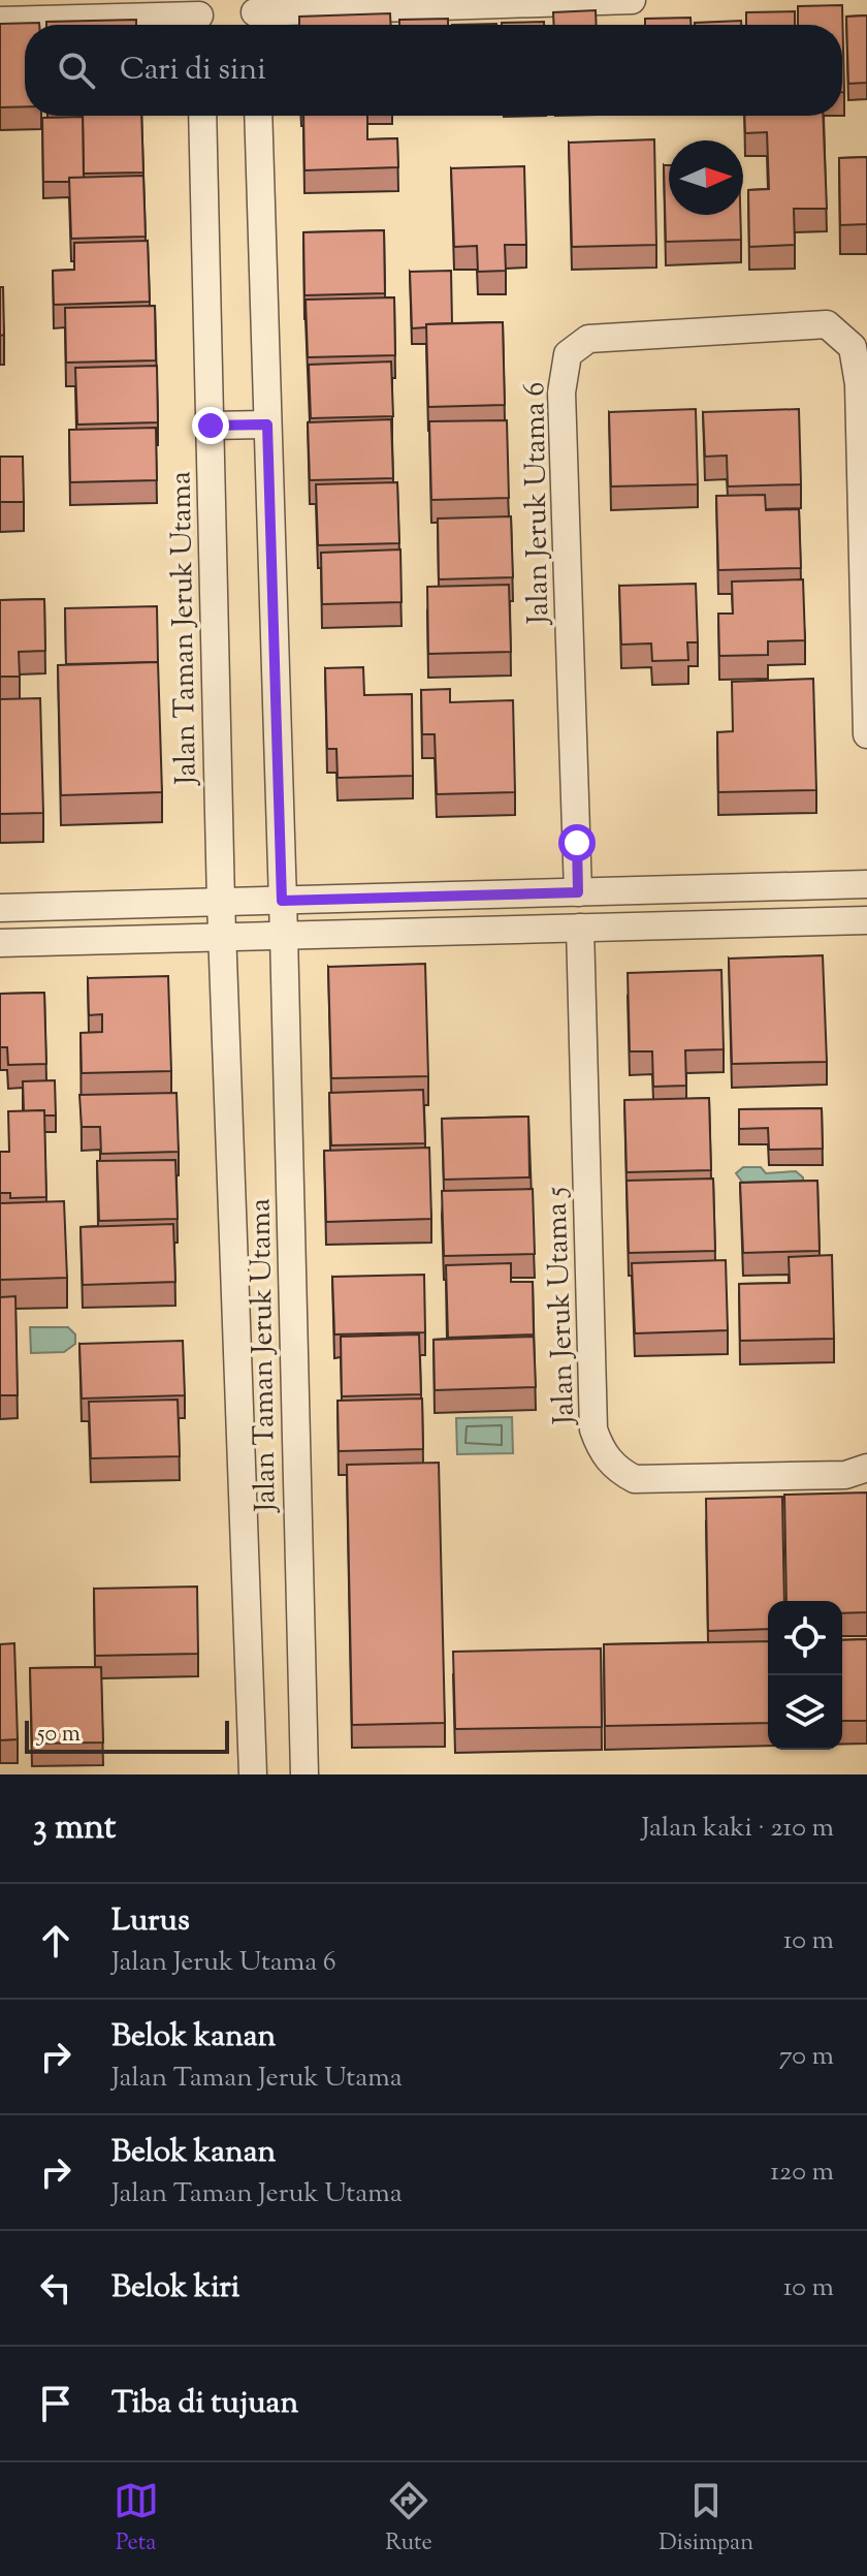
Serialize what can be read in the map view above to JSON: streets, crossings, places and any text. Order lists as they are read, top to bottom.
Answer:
{
  "streets": {
    "street": ["Jalan Jeruk Utama 6", "Jalan Taman Jeruk Utama", "Jalan Jeruk Utama 5"]
  },
  "scale_bar": "50 m",
  "north": "right",
  "page": {
    "search": "Cari di sini",
    "scale": "50 m",
    "heading": ["3 mnt", "Jalan kaki · 210 m"],
    "list": [
      ["Lurus", "Jalan Jeruk Utama 6", "10 m"],
      ["Belok kanan", "Jalan Taman Jeruk Utama", "70 m"],
      ["Belok kanan", "Jalan Taman Jeruk Utama", "120 m"],
      ["Belok kiri", "10 m"],
      "Tiba di tujuan"
    ],
    "nav": ["Peta", "Rute", "Disimpan"]
  }
}
